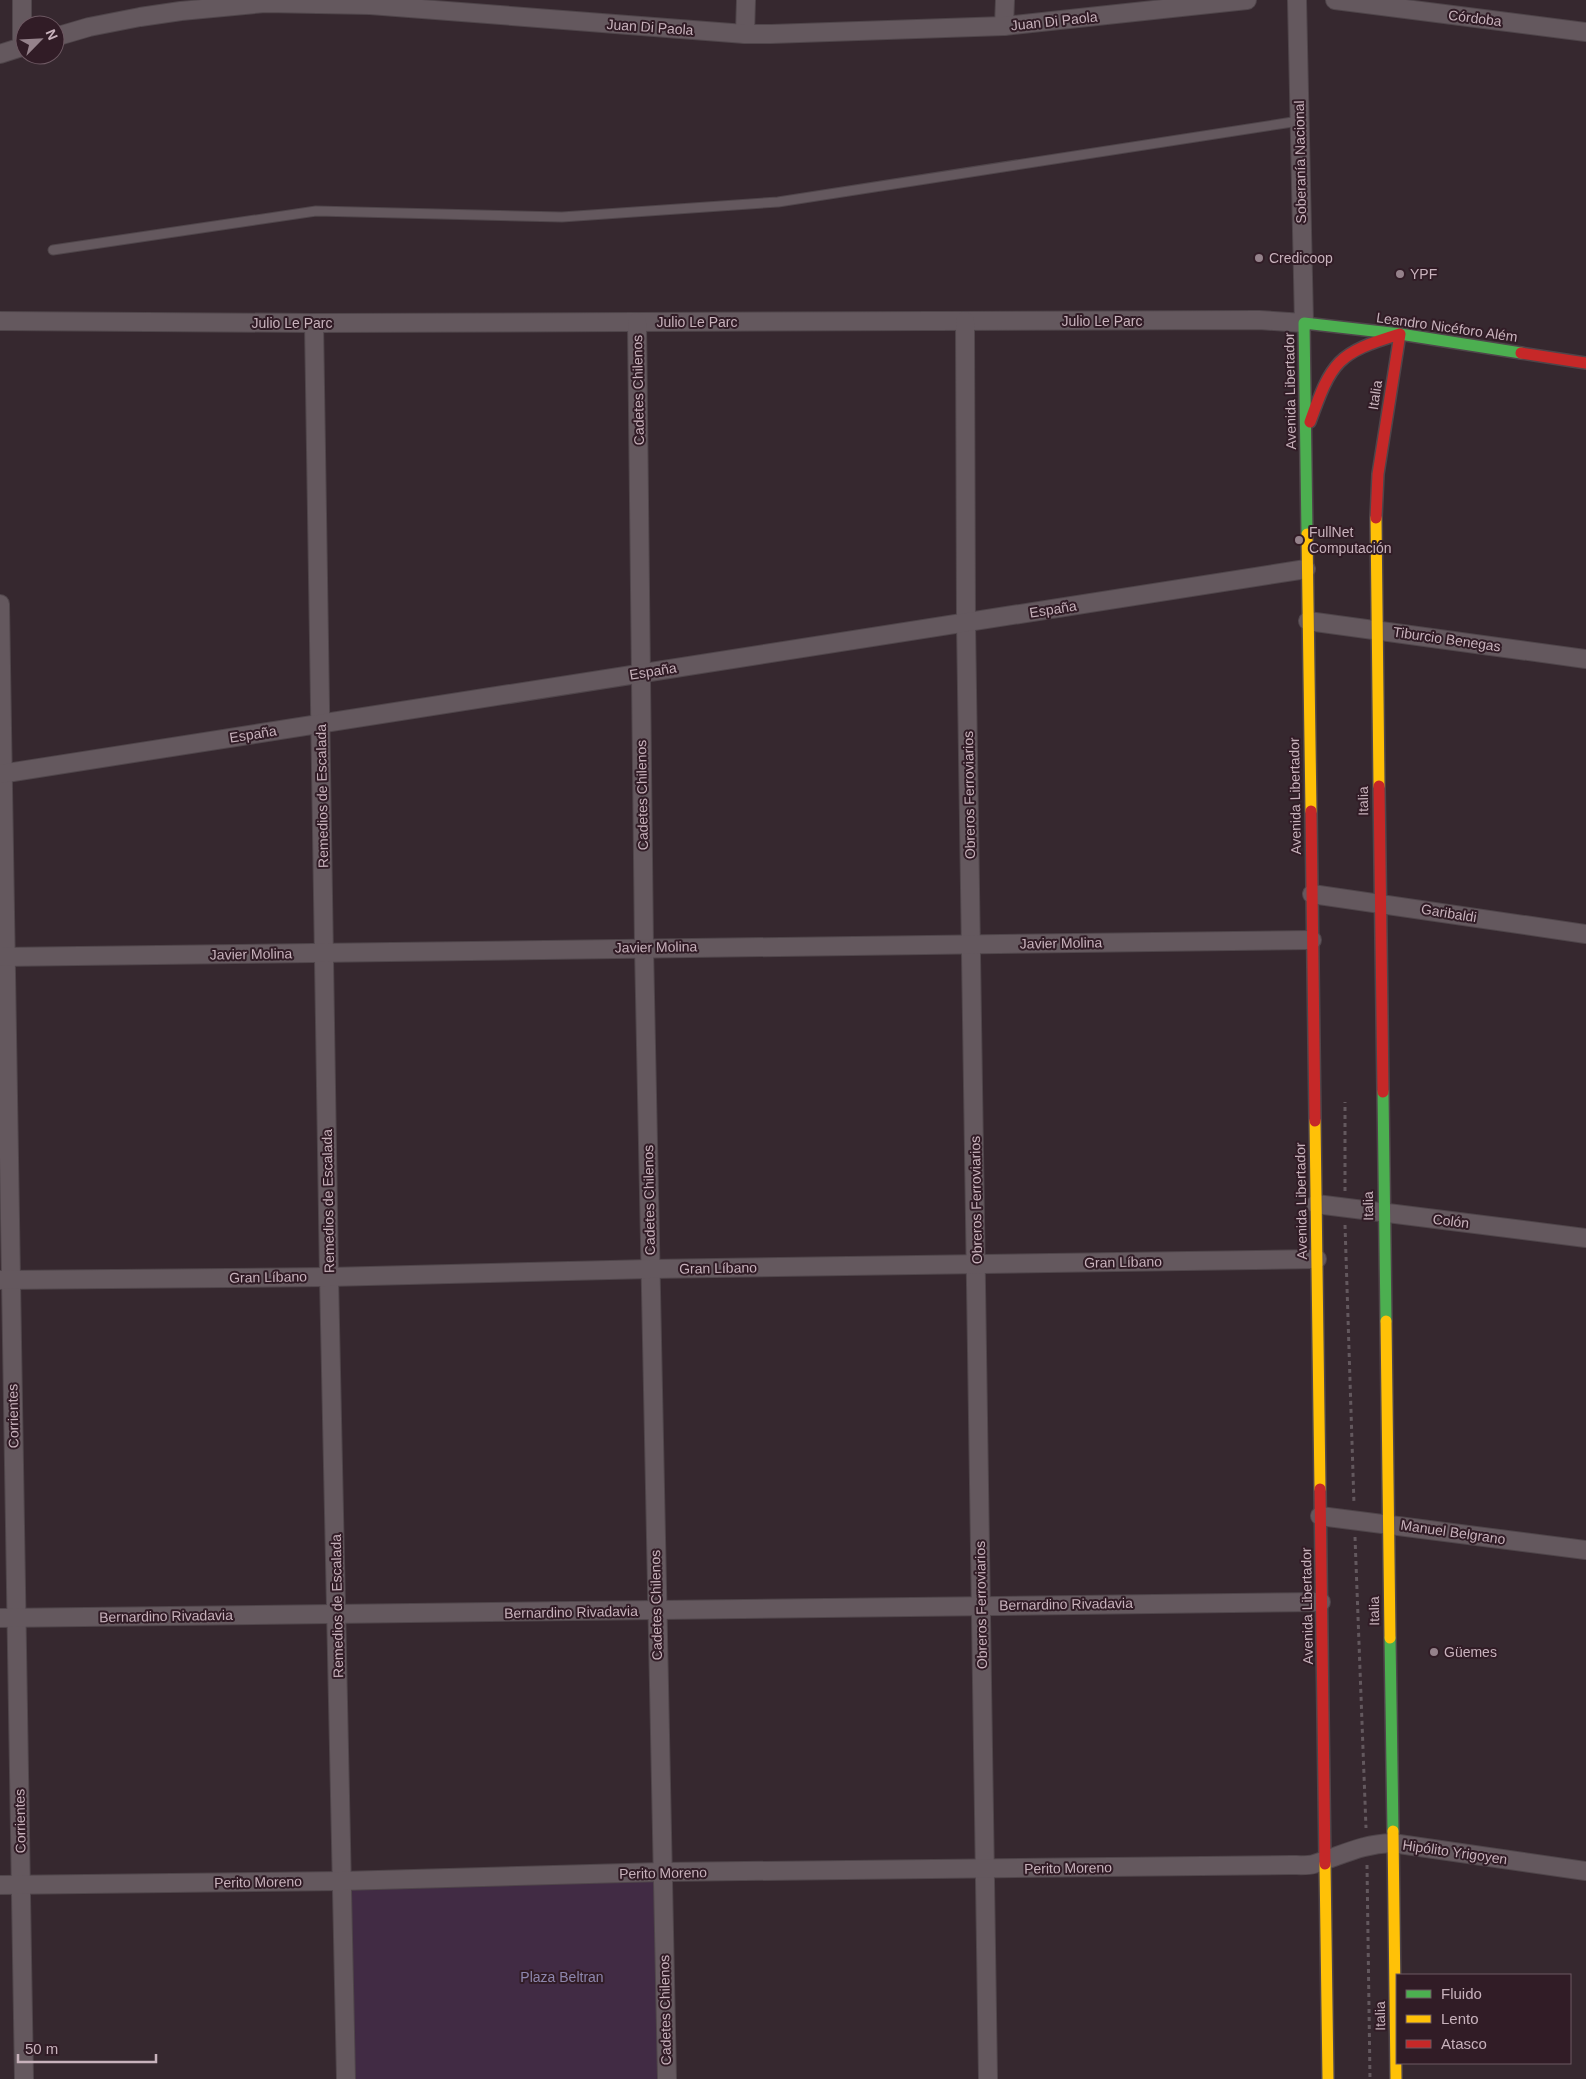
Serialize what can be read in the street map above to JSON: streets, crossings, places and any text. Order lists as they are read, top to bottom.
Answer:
{
  "streets": {
    "main road": ["Leandro Nicéforo Além", "Avenida Libertador", "Italia"],
    "street": [
      "Córdoba",
      "Juan Di Paola",
      "Soberanía Nacional",
      "Julio Le Parc",
      "Cadetes Chilenos",
      "España",
      "Tiburcio Benegas",
      "Obreros Ferroviarios",
      "Remedios de Escalada",
      "Garibaldi",
      "Javier Molina",
      "Colón",
      "Gran Líbano",
      "Corrientes",
      "Manuel Belgrano",
      "Bernardino Rivadavia",
      "Hipólito Yrigoyen",
      "Perito Moreno"
    ]
  },
  "crossings": [
    ["Soberanía Nacional", "Julio Le Parc"],
    ["Soberanía Nacional", "Leandro Nicéforo Além"],
    ["Soberanía Nacional", "Avenida Libertador"],
    ["Julio Le Parc", "Leandro Nicéforo Além"],
    ["Julio Le Parc", "Cadetes Chilenos"],
    ["Julio Le Parc", "Avenida Libertador"],
    ["Julio Le Parc", "Obreros Ferroviarios"],
    ["Julio Le Parc", "Remedios de Escalada"],
    ["Leandro Nicéforo Além", "Avenida Libertador"],
    ["Leandro Nicéforo Além", "Italia"],
    ["Cadetes Chilenos", "España"],
    ["Cadetes Chilenos", "Javier Molina"],
    ["Cadetes Chilenos", "Gran Líbano"],
    ["Cadetes Chilenos", "Bernardino Rivadavia"],
    ["Cadetes Chilenos", "Perito Moreno"],
    ["Avenida Libertador", "España"],
    ["Avenida Libertador", "Tiburcio Benegas"],
    ["Avenida Libertador", "Garibaldi"],
    ["Avenida Libertador", "Javier Molina"],
    ["Avenida Libertador", "Colón"],
    ["Avenida Libertador", "Gran Líbano"],
    ["Avenida Libertador", "Manuel Belgrano"],
    ["Avenida Libertador", "Bernardino Rivadavia"],
    ["Avenida Libertador", "Hipólito Yrigoyen"],
    ["Avenida Libertador", "Perito Moreno"],
    ["Italia", "Tiburcio Benegas"],
    ["Italia", "Garibaldi"],
    ["Italia", "Colón"],
    ["Italia", "Manuel Belgrano"],
    ["Italia", "Hipólito Yrigoyen"],
    ["España", "Obreros Ferroviarios"],
    ["España", "Remedios de Escalada"],
    ["España", "Corrientes"],
    ["Obreros Ferroviarios", "Javier Molina"],
    ["Obreros Ferroviarios", "Gran Líbano"],
    ["Obreros Ferroviarios", "Bernardino Rivadavia"],
    ["Obreros Ferroviarios", "Perito Moreno"],
    ["Remedios de Escalada", "Javier Molina"],
    ["Remedios de Escalada", "Gran Líbano"],
    ["Remedios de Escalada", "Bernardino Rivadavia"],
    ["Remedios de Escalada", "Perito Moreno"],
    ["Javier Molina", "Corrientes"],
    ["Gran Líbano", "Corrientes"],
    ["Corrientes", "Bernardino Rivadavia"],
    ["Corrientes", "Perito Moreno"],
    ["Hipólito Yrigoyen", "Perito Moreno"]
  ],
  "parks": ["Plaza Beltran"],
  "places": [
    "Credicoop",
    "YPF",
    "FullNet Computación",
    "Güemes"
  ],
  "legend": ["Fluido", "Lento", "Atasco"],
  "scale_bar": "50 m",
  "north": "top right"
}
